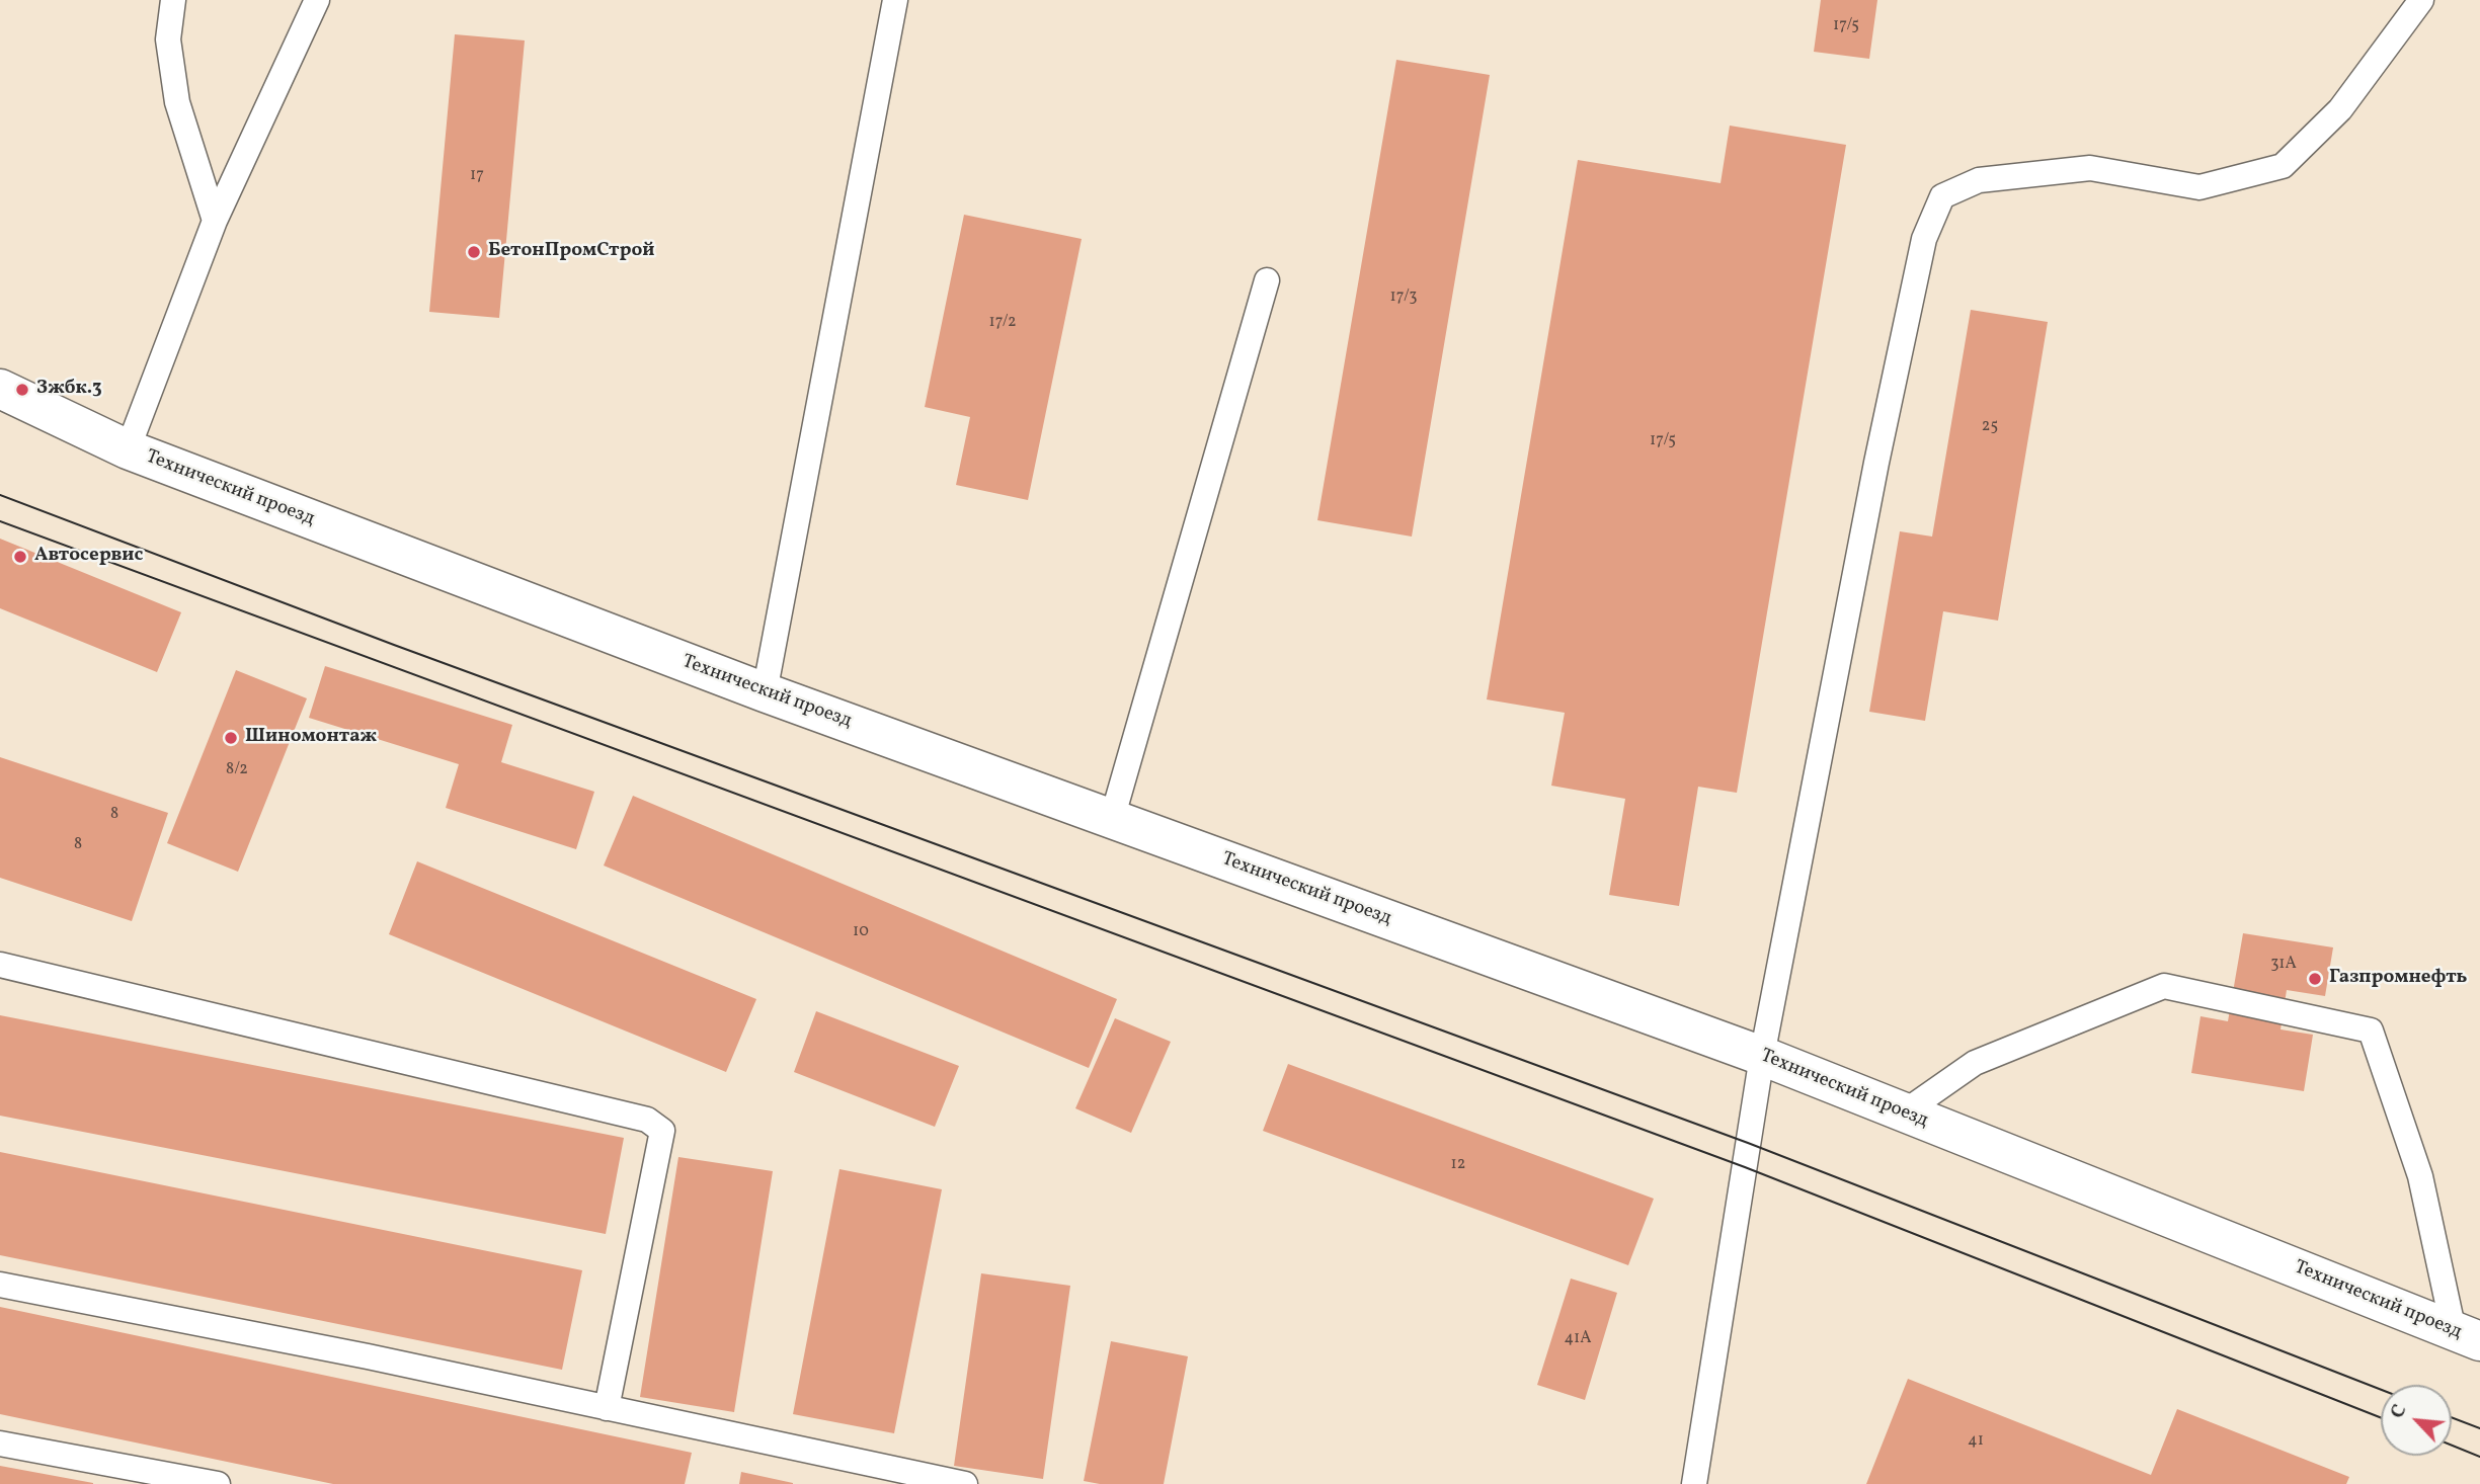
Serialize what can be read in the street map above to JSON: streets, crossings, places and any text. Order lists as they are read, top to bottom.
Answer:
{
  "streets": {
    "street": ["Технический проезд"]
  },
  "places": [
    "БетонПромСтрой",
    "Зжбк.3",
    "Автосервис",
    "Шиномонтаж",
    "Газпромнефть"
  ],
  "house_numbers": [
    "17/5",
    "17",
    "17/3",
    "17/2",
    "25",
    "17/5",
    "8/2",
    "8",
    "8",
    "10",
    "31А",
    "12",
    "41А",
    "41"
  ],
  "north": "top left"
}
